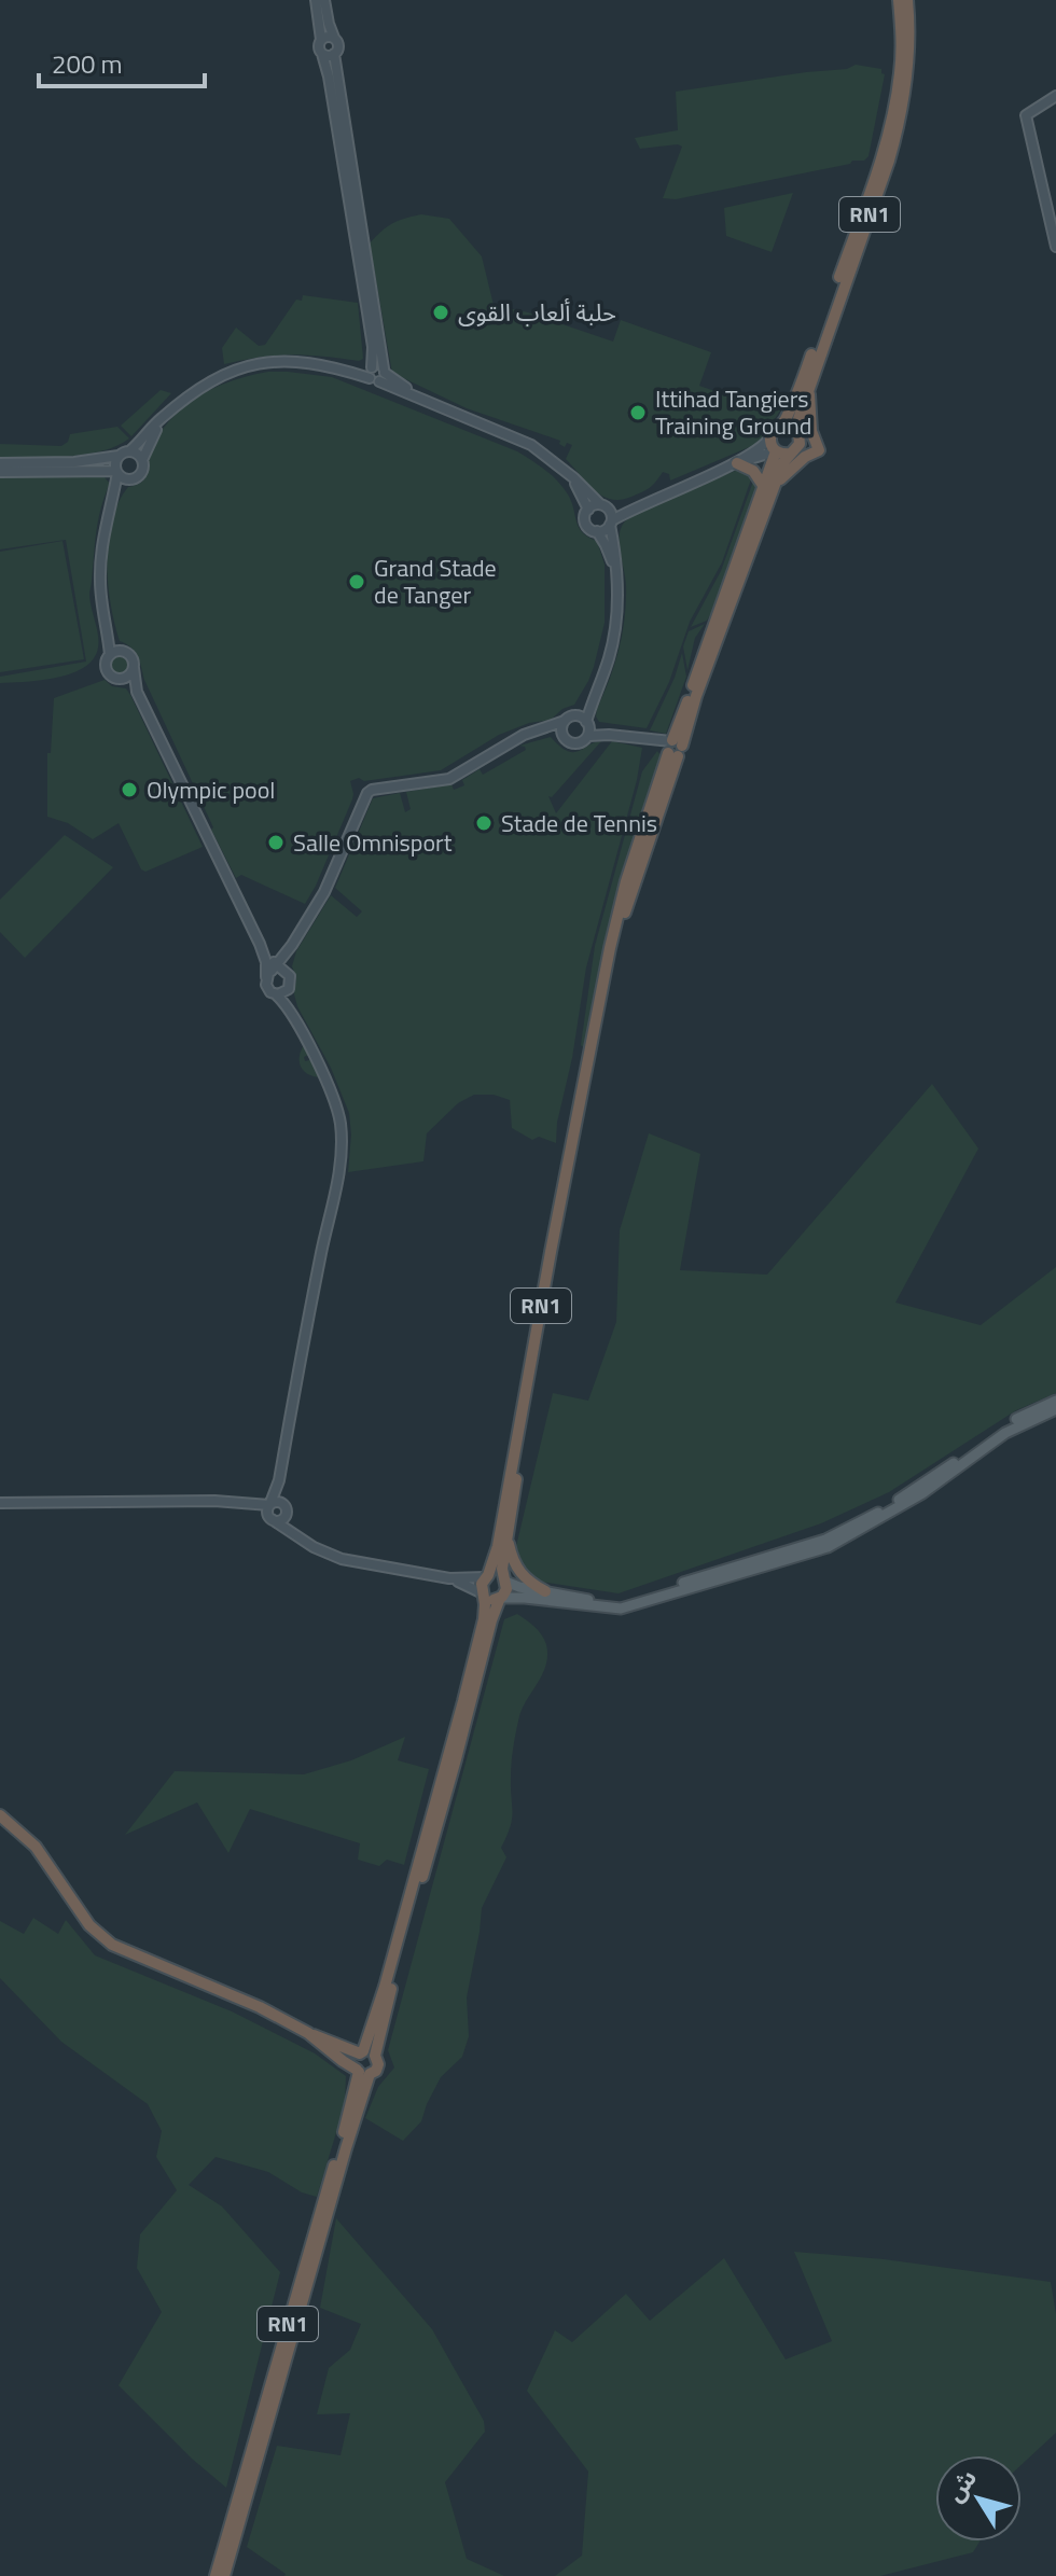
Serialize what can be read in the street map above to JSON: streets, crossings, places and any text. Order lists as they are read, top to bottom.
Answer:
{
  "streets": {
    "highway": ["RN1"]
  },
  "places": [
    "حلبة ألعاب القوى",
    "Ittihad Tangiers Training Ground",
    "Grand Stade de Tanger",
    "Olympic pool",
    "Stade de Tennis",
    "Salle Omnisport"
  ],
  "scale_bar": "200 m",
  "north": "top left"
}
